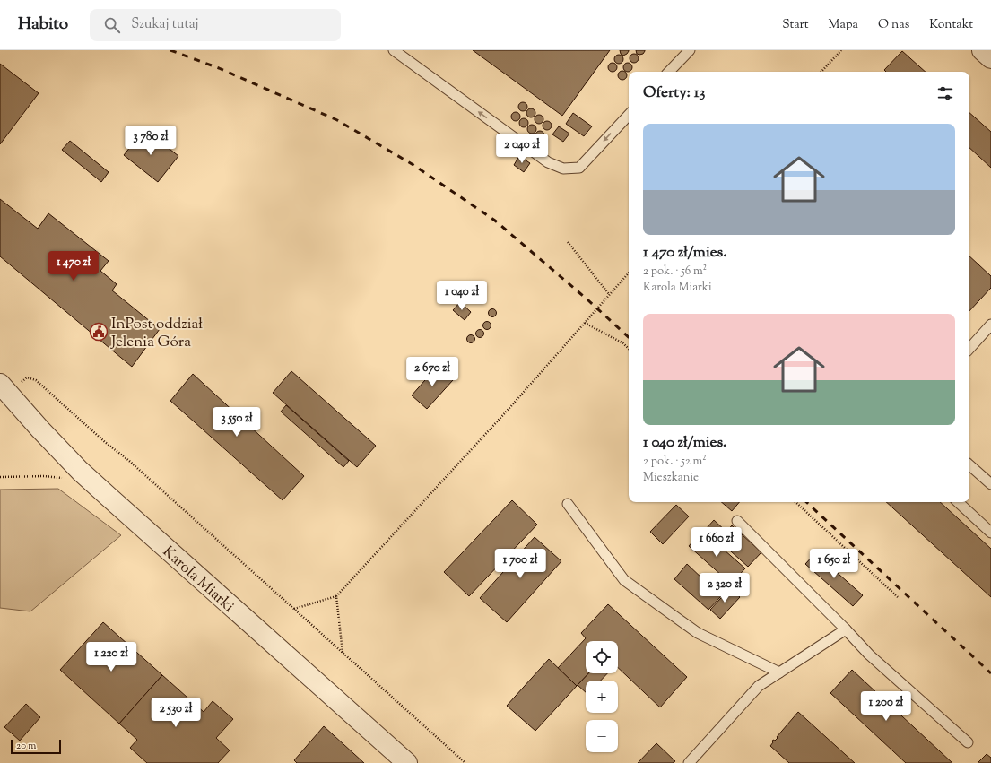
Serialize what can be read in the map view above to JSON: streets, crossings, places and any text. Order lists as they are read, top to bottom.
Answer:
{
  "streets": {
    "street": ["Karola Miarki"]
  },
  "places": {
    "public building": ["InPost oddział Jelenia Góra"]
  },
  "scale_bar": "20 m",
  "page": {
    "header": "Habito",
    "search": "Szukaj tutaj",
    "nav": [
      "Start",
      "Mapa",
      "O nas",
      "Kontakt"
    ],
    "heading": "Oferty: 13",
    "list": [
      {
        "name": "1 470 zł/mies.",
        "note": "2 pok. · 56 m² · Karola Miarki"
      },
      {
        "name": "1 040 zł/mies.",
        "note": "2 pok. · 52 m² · Mieszkanie"
      }
    ],
    "price": [
      "3 780 zł",
      "2 040 zł",
      "1 470 zł",
      "1 040 zł",
      "2 670 zł",
      "3 550 zł",
      "1 660 zł",
      "1 700 zł",
      "1 650 zł",
      "2 320 zł",
      "1 220 zł",
      "1 200 zł",
      "2 530 zł"
    ],
    "map_buttons": ["+", "−"],
    "scale": "20 m"
  }
}
